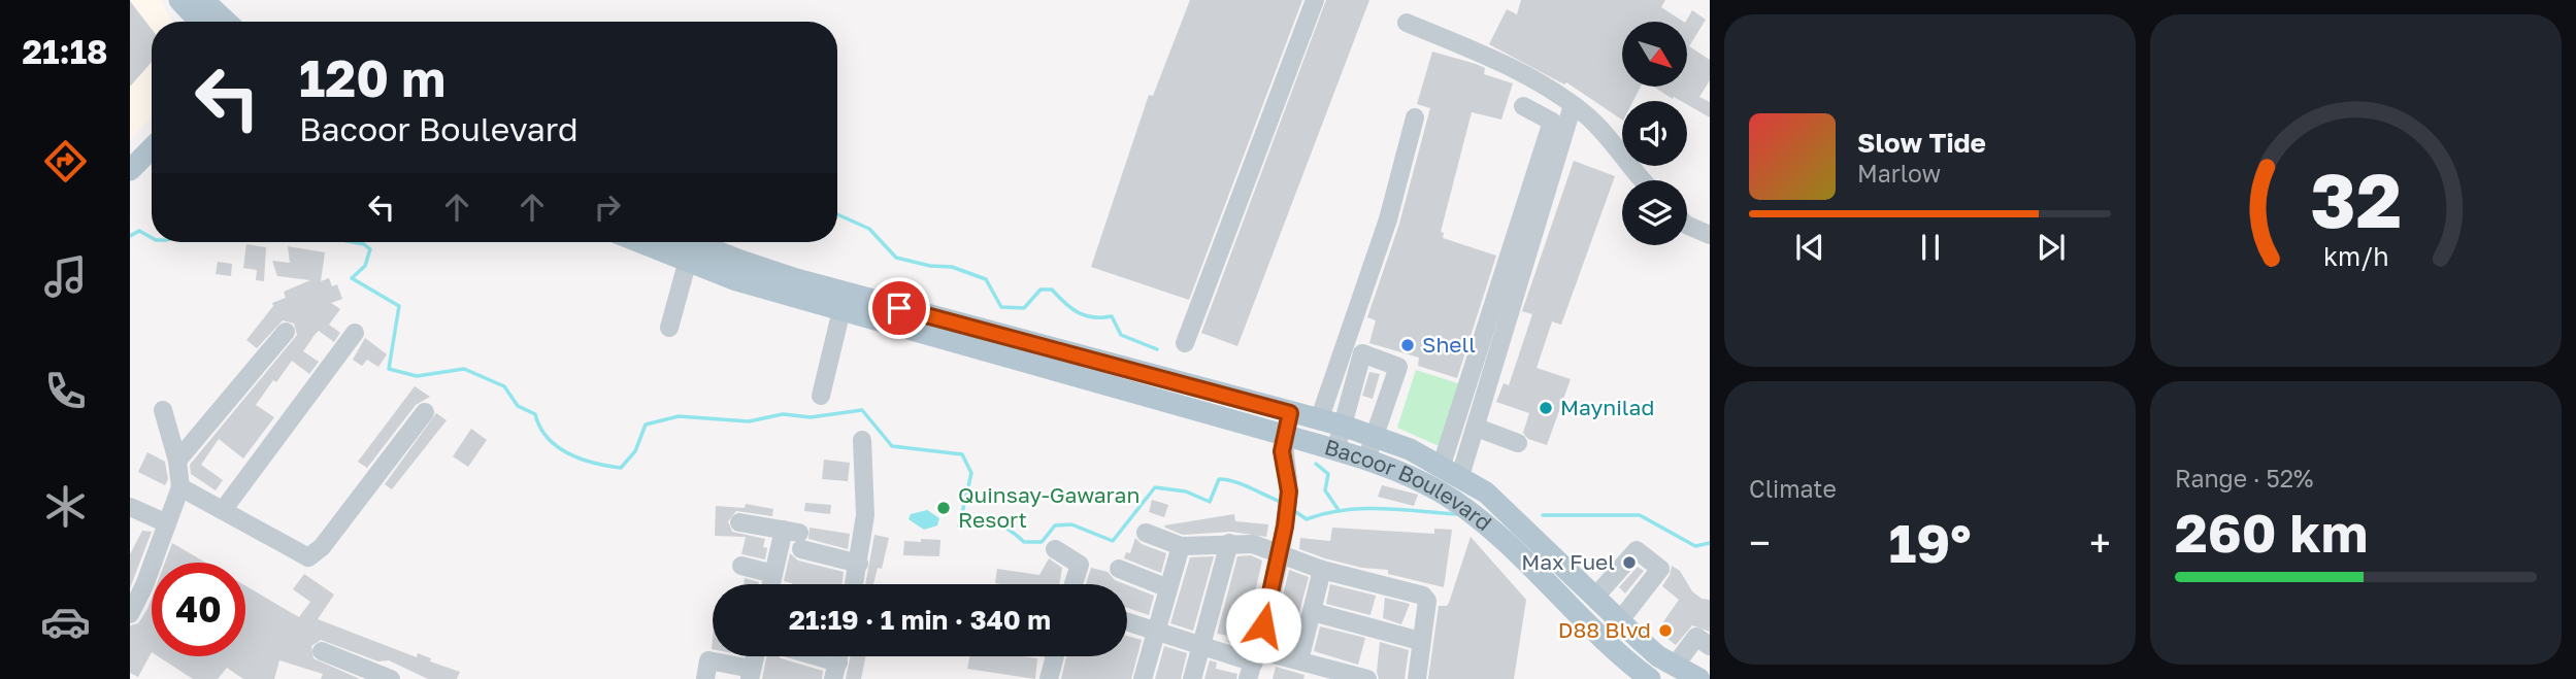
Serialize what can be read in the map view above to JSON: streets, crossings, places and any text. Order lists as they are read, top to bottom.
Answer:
{
  "streets": {
    "main road": ["Bacoor Boulevard"]
  },
  "places": [
    "Shell",
    "Maynilad",
    "Quinsay-Gawaran Resort",
    "Max Fuel",
    "D88 Blvd"
  ],
  "north": "bottom right",
  "page": {
    "tabs": "21:18",
    "turn": ["120 m", "Bacoor Boulevard"],
    "song": ["Slow Tide", "Marlow"],
    "tile": [
      "Climate",
      ["Range · 52%", "260 km"]
    ],
    "heat": ["−", "19°", "+"],
    "limit": "40",
    "trip": "21:19 · 1 min · 340 m",
    "gauge": ["32", "km/h"]
  }
}
